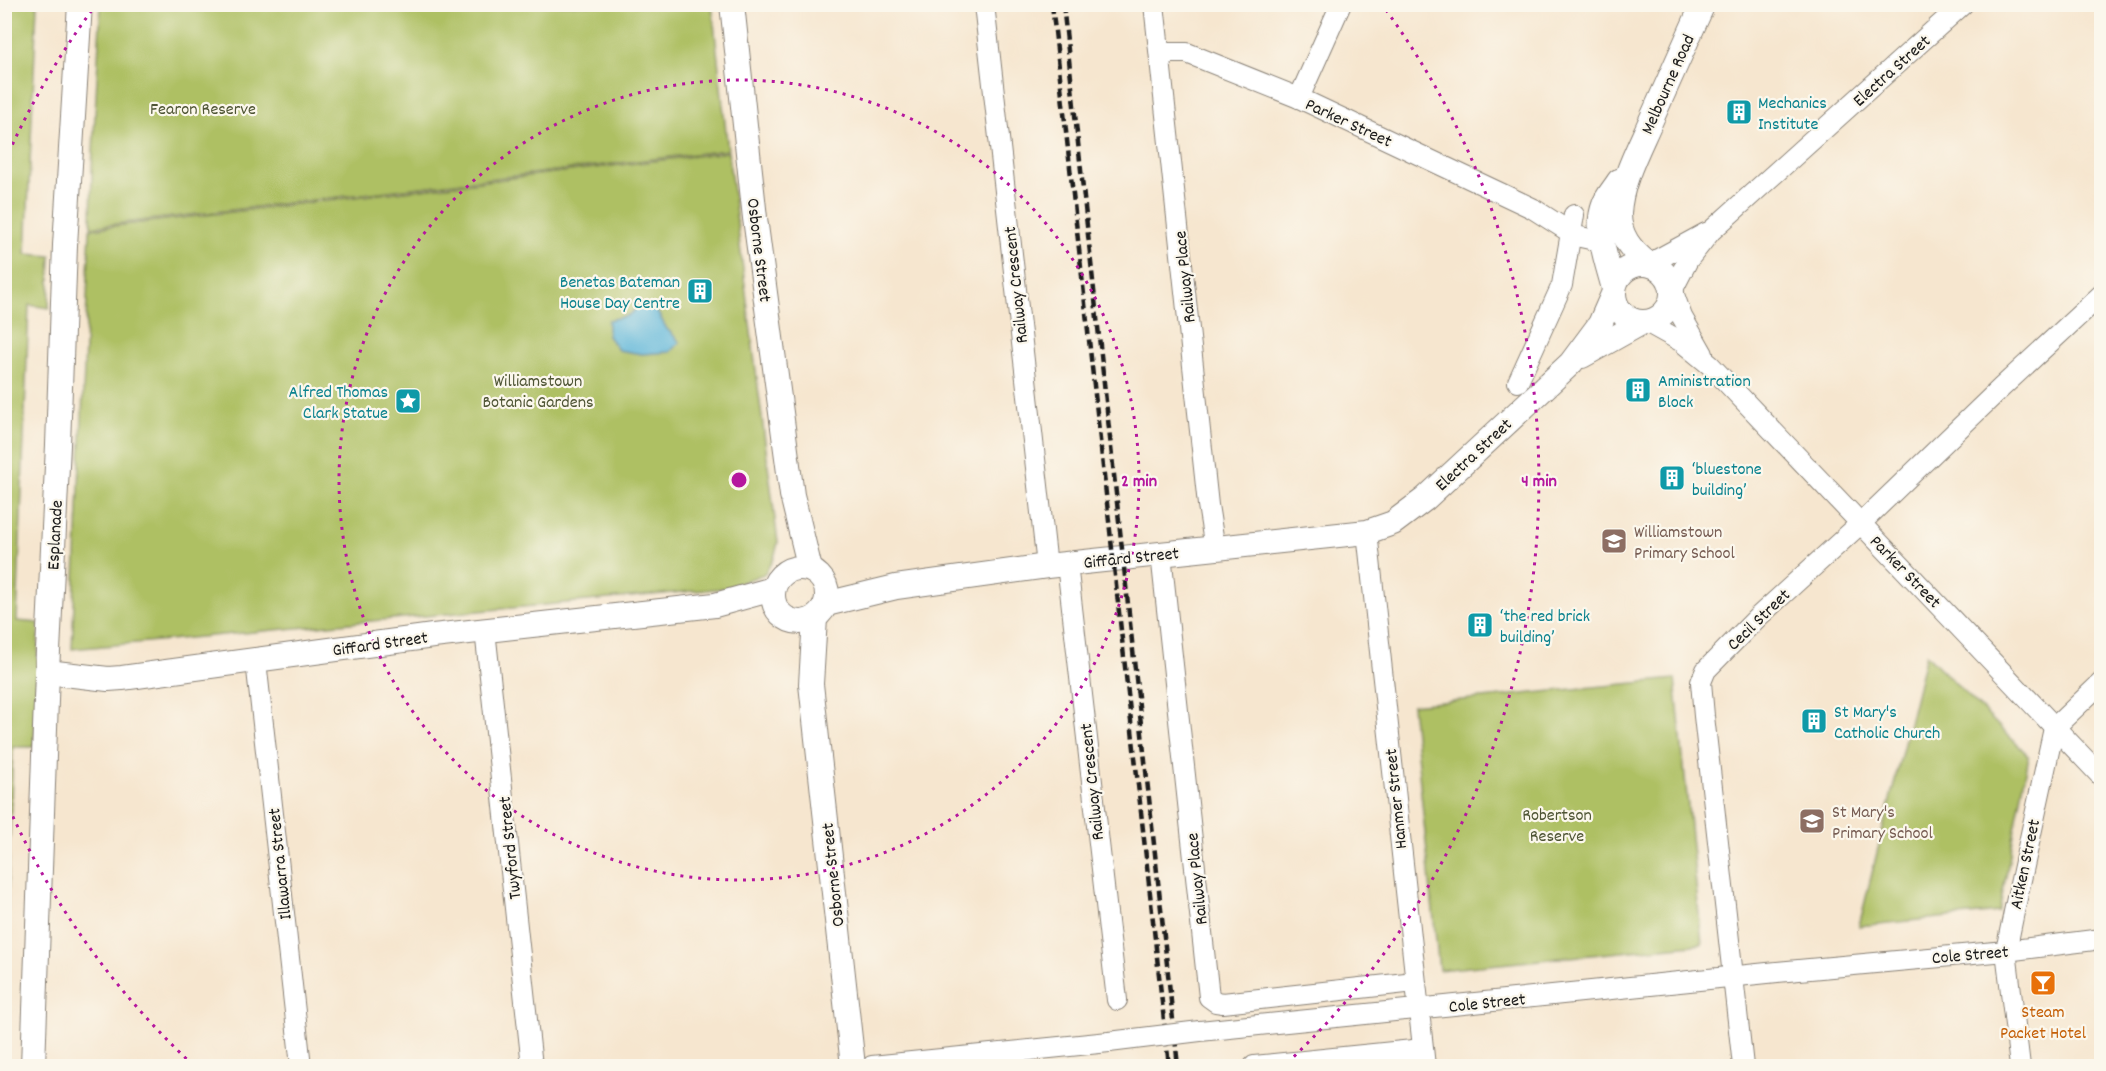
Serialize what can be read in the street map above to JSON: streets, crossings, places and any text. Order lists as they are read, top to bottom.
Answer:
{
  "streets": {
    "street": [
      "Electra Street",
      "Melbourne Road",
      "Parker Street",
      "Osborne Street",
      "Railway Place",
      "Railway Crescent",
      "Esplanade",
      "Giffard Street",
      "Cecil Street",
      "Hanmer Street",
      "Twyford Street",
      "Illawarra Street",
      "Aitken Street",
      "Cole Street"
    ]
  },
  "crossings": [
    ["Electra Street", "Parker Street"],
    ["Electra Street", "Giffard Street"],
    ["Electra Street", "Hanmer Street"],
    ["Melbourne Road", "Parker Street"],
    ["Parker Street", "Railway Place"],
    ["Parker Street", "Cecil Street"],
    ["Parker Street", "Aitken Street"],
    ["Osborne Street", "Giffard Street"],
    ["Railway Place", "Giffard Street"],
    ["Railway Place", "Hanmer Street"],
    ["Railway Crescent", "Giffard Street"],
    ["Esplanade", "Giffard Street"],
    ["Giffard Street", "Hanmer Street"],
    ["Giffard Street", "Twyford Street"],
    ["Giffard Street", "Illawarra Street"],
    ["Cecil Street", "Cole Street"],
    ["Hanmer Street", "Cole Street"],
    ["Aitken Street", "Cole Street"]
  ],
  "parks": ["Fearon Reserve", "Williamstown Botanic Gardens", "Robertson Reserve"],
  "places": {
    "building": [
      "Mechanics Institute",
      "Benetas Bateman House Day Centre",
      "Aministration Block",
      "‘bluestone building’",
      "‘the red brick building’",
      "St Mary's Catholic Church"
    ],
    "place": ["Alfred Thomas Clark Statue"],
    "school or university": ["Williamstown Primary School", "St Mary's Primary School"],
    "bar": ["Steam Packet Hotel"]
  },
  "rings": ["2 min", "4 min"]
}
